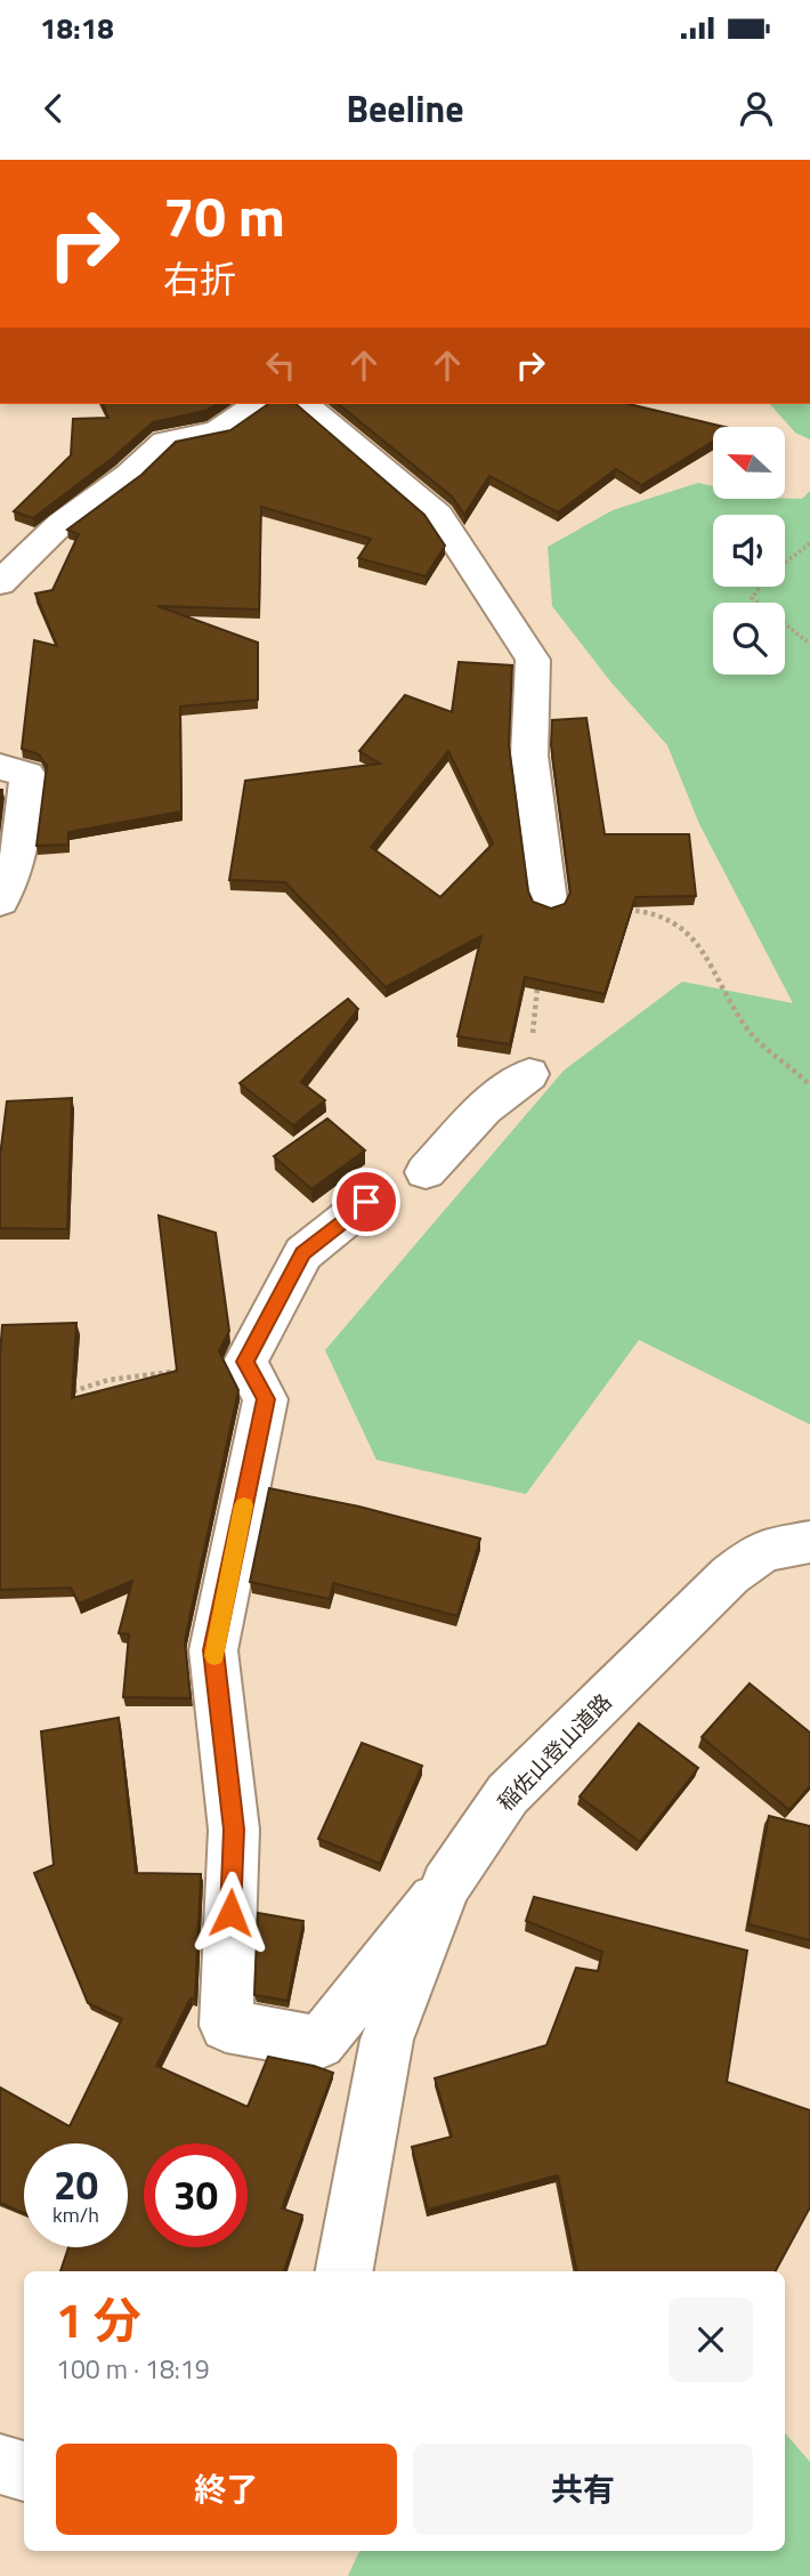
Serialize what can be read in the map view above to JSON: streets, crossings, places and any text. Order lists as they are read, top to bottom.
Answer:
{
  "streets": {
    "street": ["稲佐山登山道路"]
  },
  "north": "left",
  "page": {
    "status": "18:18",
    "header": "Beeline",
    "turn": ["70 m", "右折"],
    "speed": "20 km/h",
    "limit": "30",
    "heading": ["1 分", "100 m · 18:19"],
    "buttons": ["終了", "共有"]
  }
}
